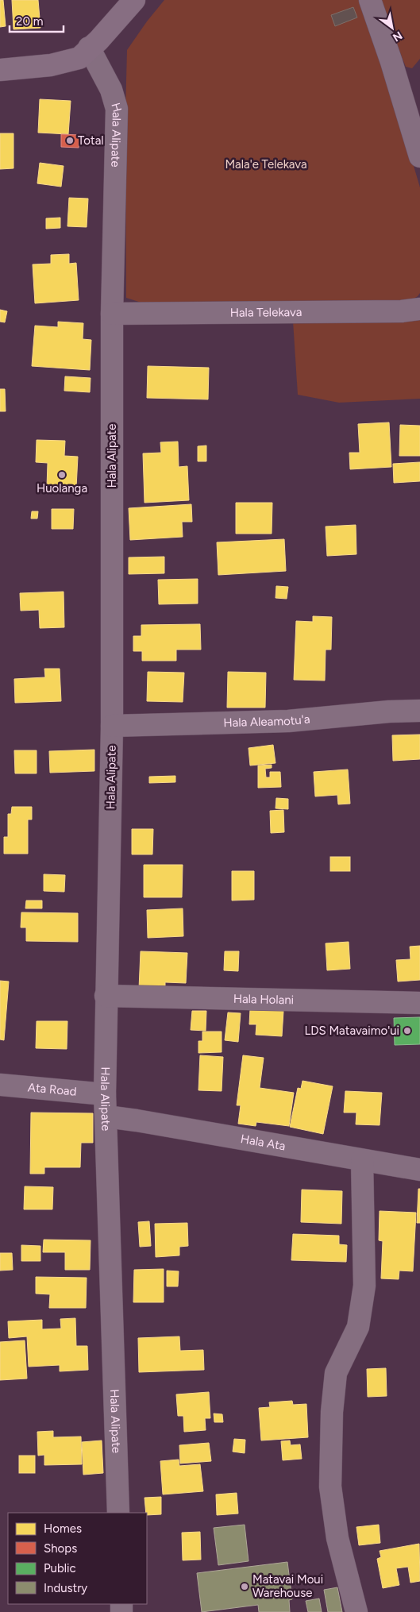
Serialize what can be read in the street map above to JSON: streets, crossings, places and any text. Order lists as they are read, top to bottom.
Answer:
{
  "streets": {
    "street": [
      "Hala Alipate",
      "Hala Telekava",
      "Hala Aleamotu'a",
      "Hala Holani",
      "Ata Road",
      "Hala Ata"
    ]
  },
  "crossings": [
    ["Hala Alipate", "Hala Telekava"],
    ["Hala Alipate", "Hala Aleamotu'a"],
    ["Hala Alipate", "Hala Holani"],
    ["Hala Alipate", "Ata Road"],
    ["Hala Alipate", "Hala Ata"]
  ],
  "parks": ["Mala'e Telekava"],
  "places": [
    "Total",
    "Huolanga",
    "LDS Matavaimo'ui",
    "Matavai Moui Warehouse"
  ],
  "legend": [
    "Homes",
    "Shops",
    "Public",
    "Industry"
  ],
  "scale_bar": "20 m",
  "north": "bottom right"
}
